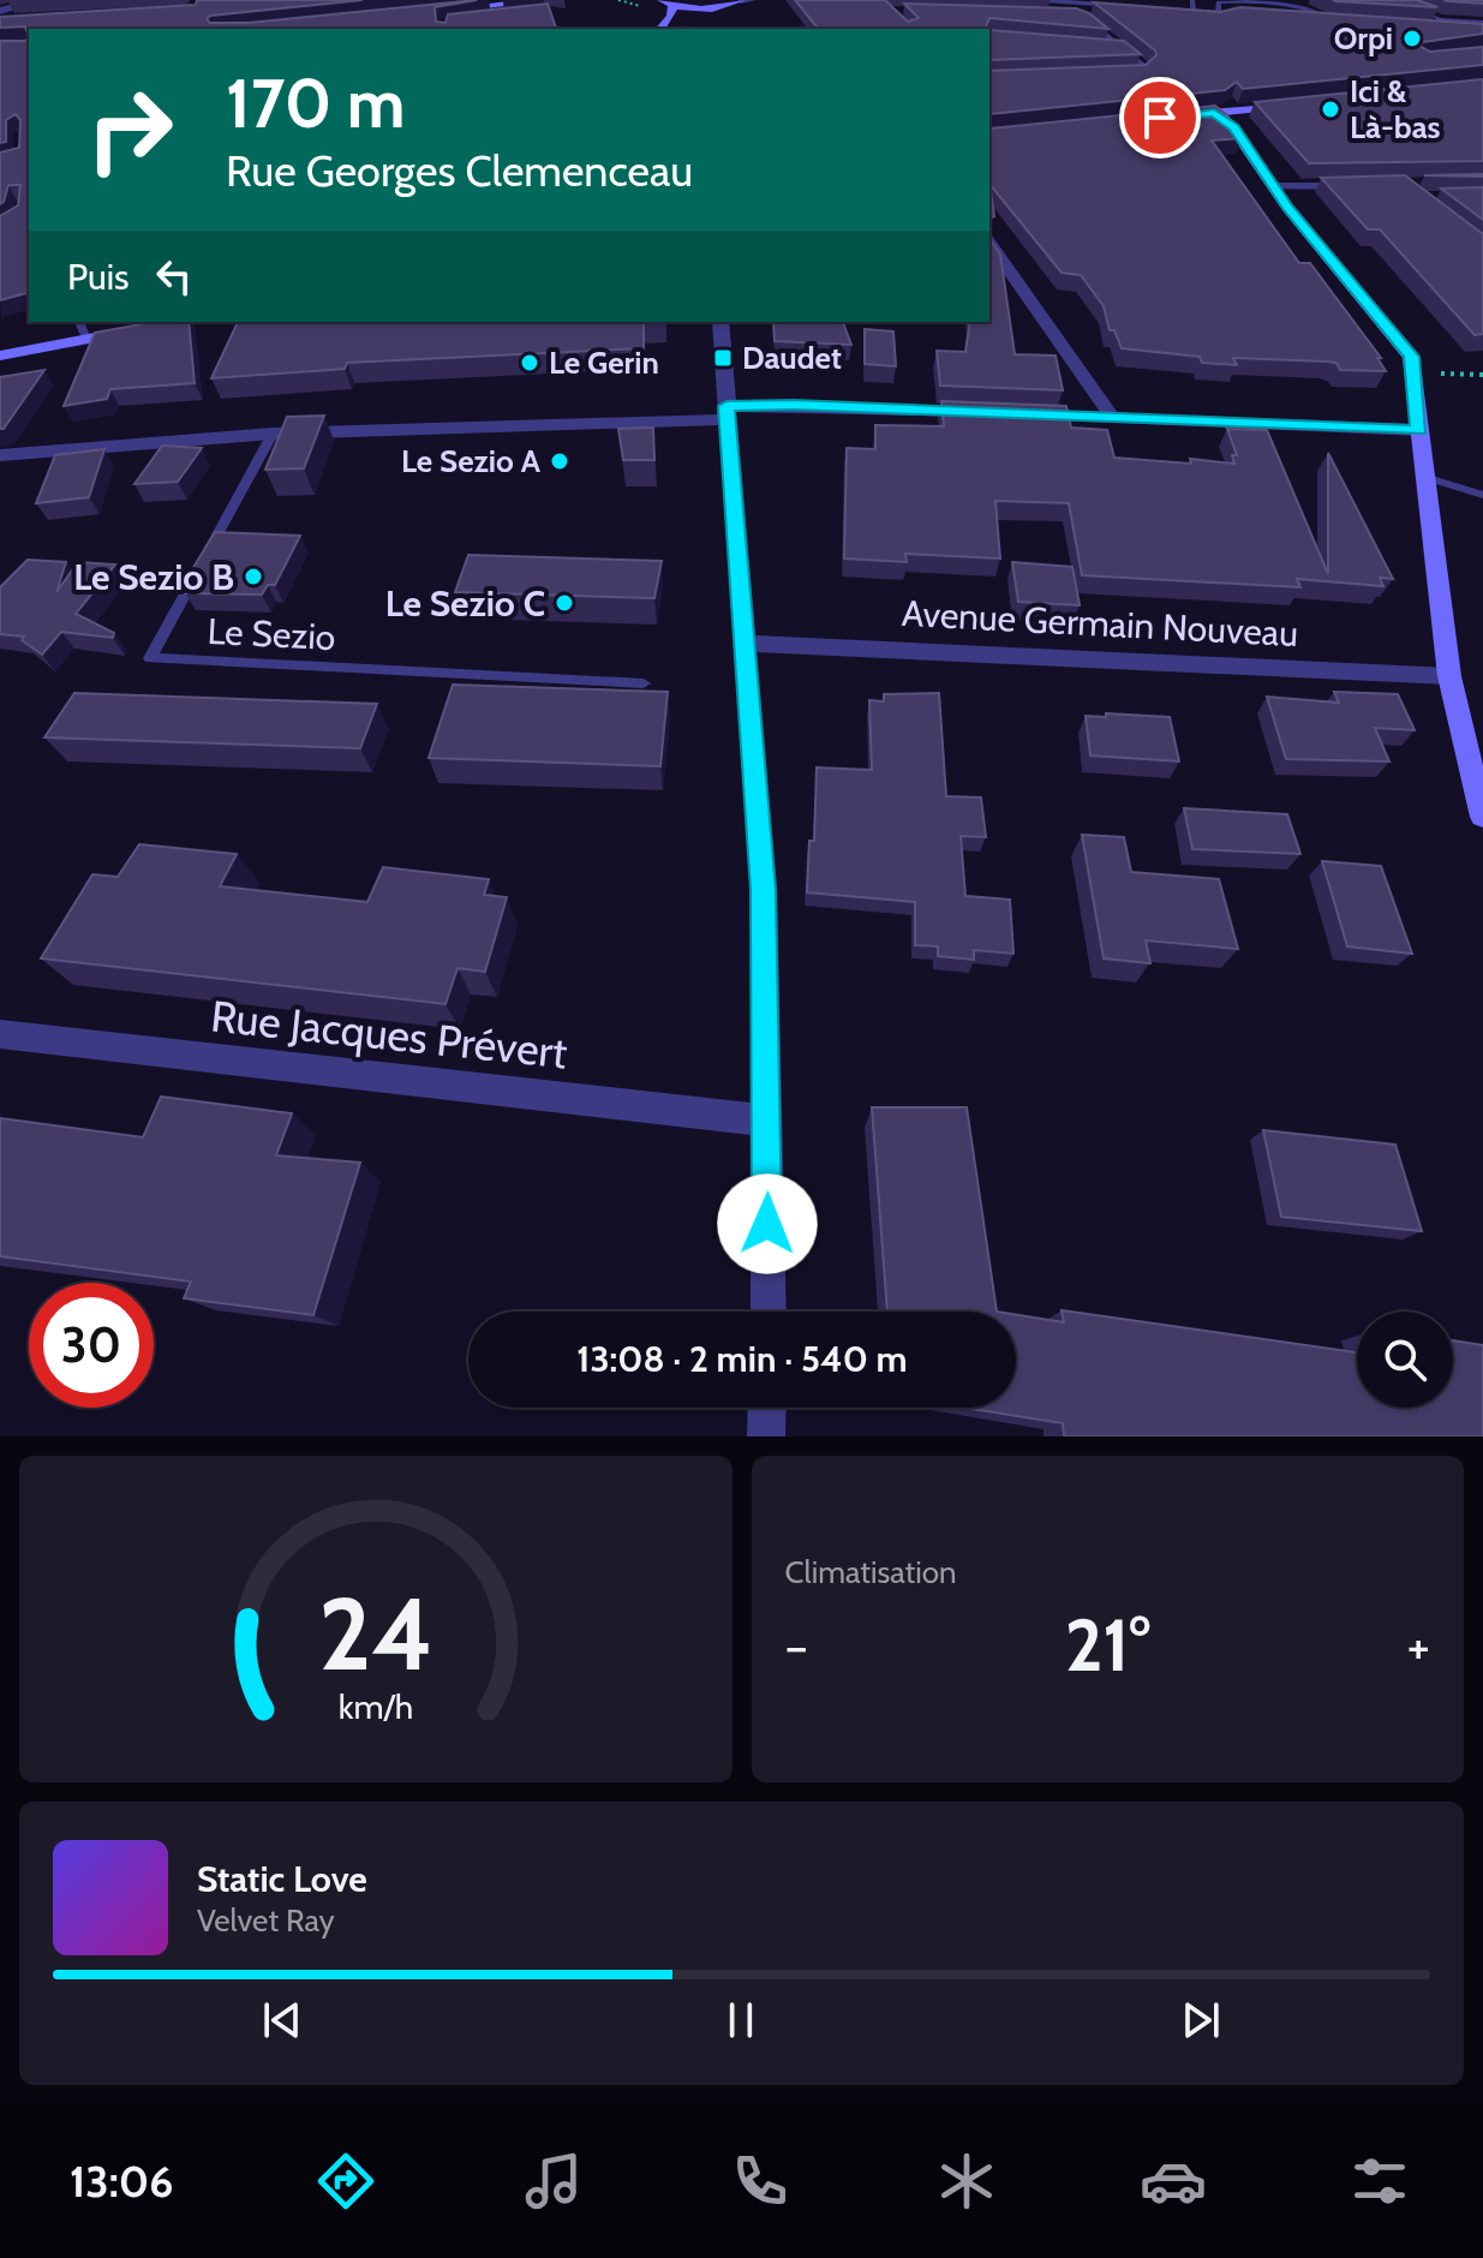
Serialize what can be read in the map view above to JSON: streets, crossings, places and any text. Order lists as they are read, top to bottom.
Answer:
{
  "streets": {
    "street": ["Avenue Germain Nouveau", "Rue Jacques Prévert"],
    "lane": ["Le Sezio"]
  },
  "places": {
    "other": [
      "Orpi",
      "Ici & Là-bas",
      "Le Gerin",
      "Le Sezio A",
      "Le Sezio B",
      "Le Sezio C"
    ],
    "transit": ["Daudet"]
  },
  "page": {
    "turn": ["170 m", "Rue Georges Clemenceau"],
    "then": "Puis",
    "limit": "30",
    "trip": "13:08 · 2 min · 540 m",
    "tile": "Climatisation",
    "heat": ["−", "21°", "+"],
    "song": ["Static Love", "Velvet Ray"],
    "tabs": "13:06",
    "gauge": ["24", "km/h"]
  }
}
